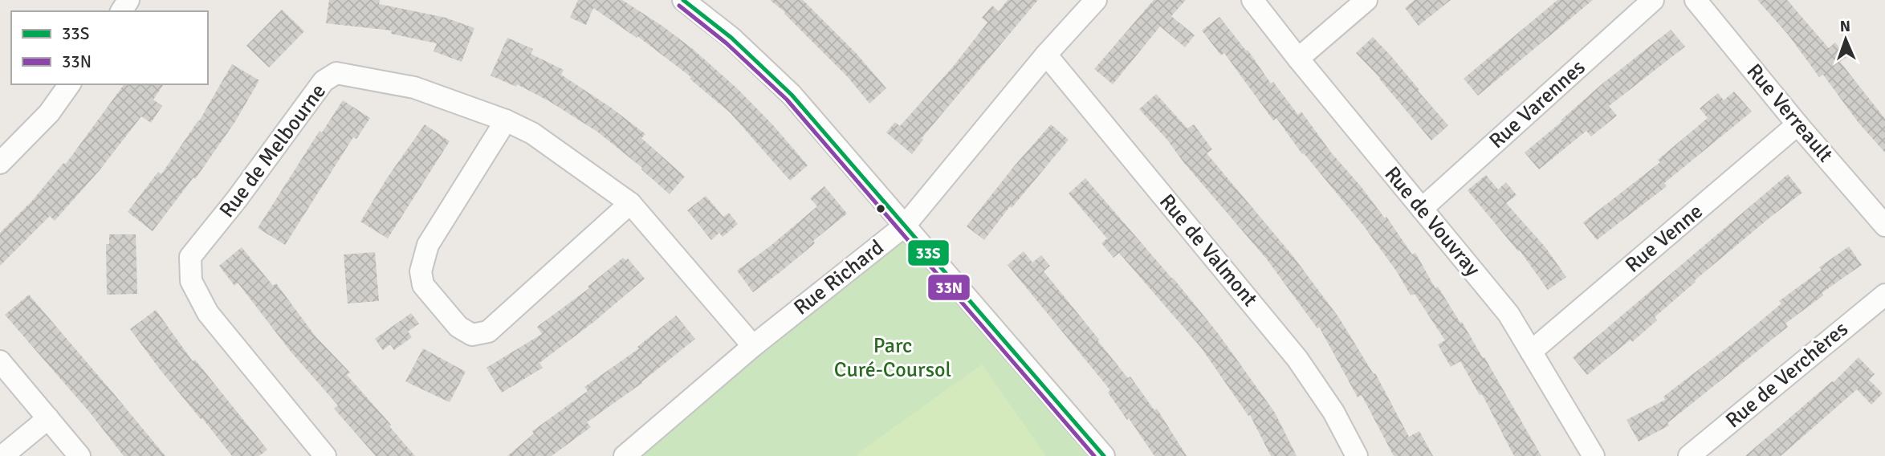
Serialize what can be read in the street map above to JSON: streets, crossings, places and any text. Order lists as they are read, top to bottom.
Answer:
{
  "streets": {
    "street": [
      "Rue Varennes",
      "Rue Verreault",
      "Rue de Melbourne",
      "Rue de Vouvray",
      "Rue Venne",
      "Rue de Valmont",
      "Rue Richard",
      "Rue de Verchères"
    ]
  },
  "crossings": [
    ["Rue Varennes", "Rue de Vouvray"],
    ["Rue Verreault", "Rue Venne"],
    ["Rue de Melbourne", "Rue Richard"],
    ["Rue de Vouvray", "Rue Venne"],
    ["Rue de Valmont", "Rue Richard"]
  ],
  "parks": ["Parc Curé-Coursol"],
  "lines": ["transit line 33S", "transit line 33N"],
  "legend": ["33S", "33N"],
  "north": "top"
}
